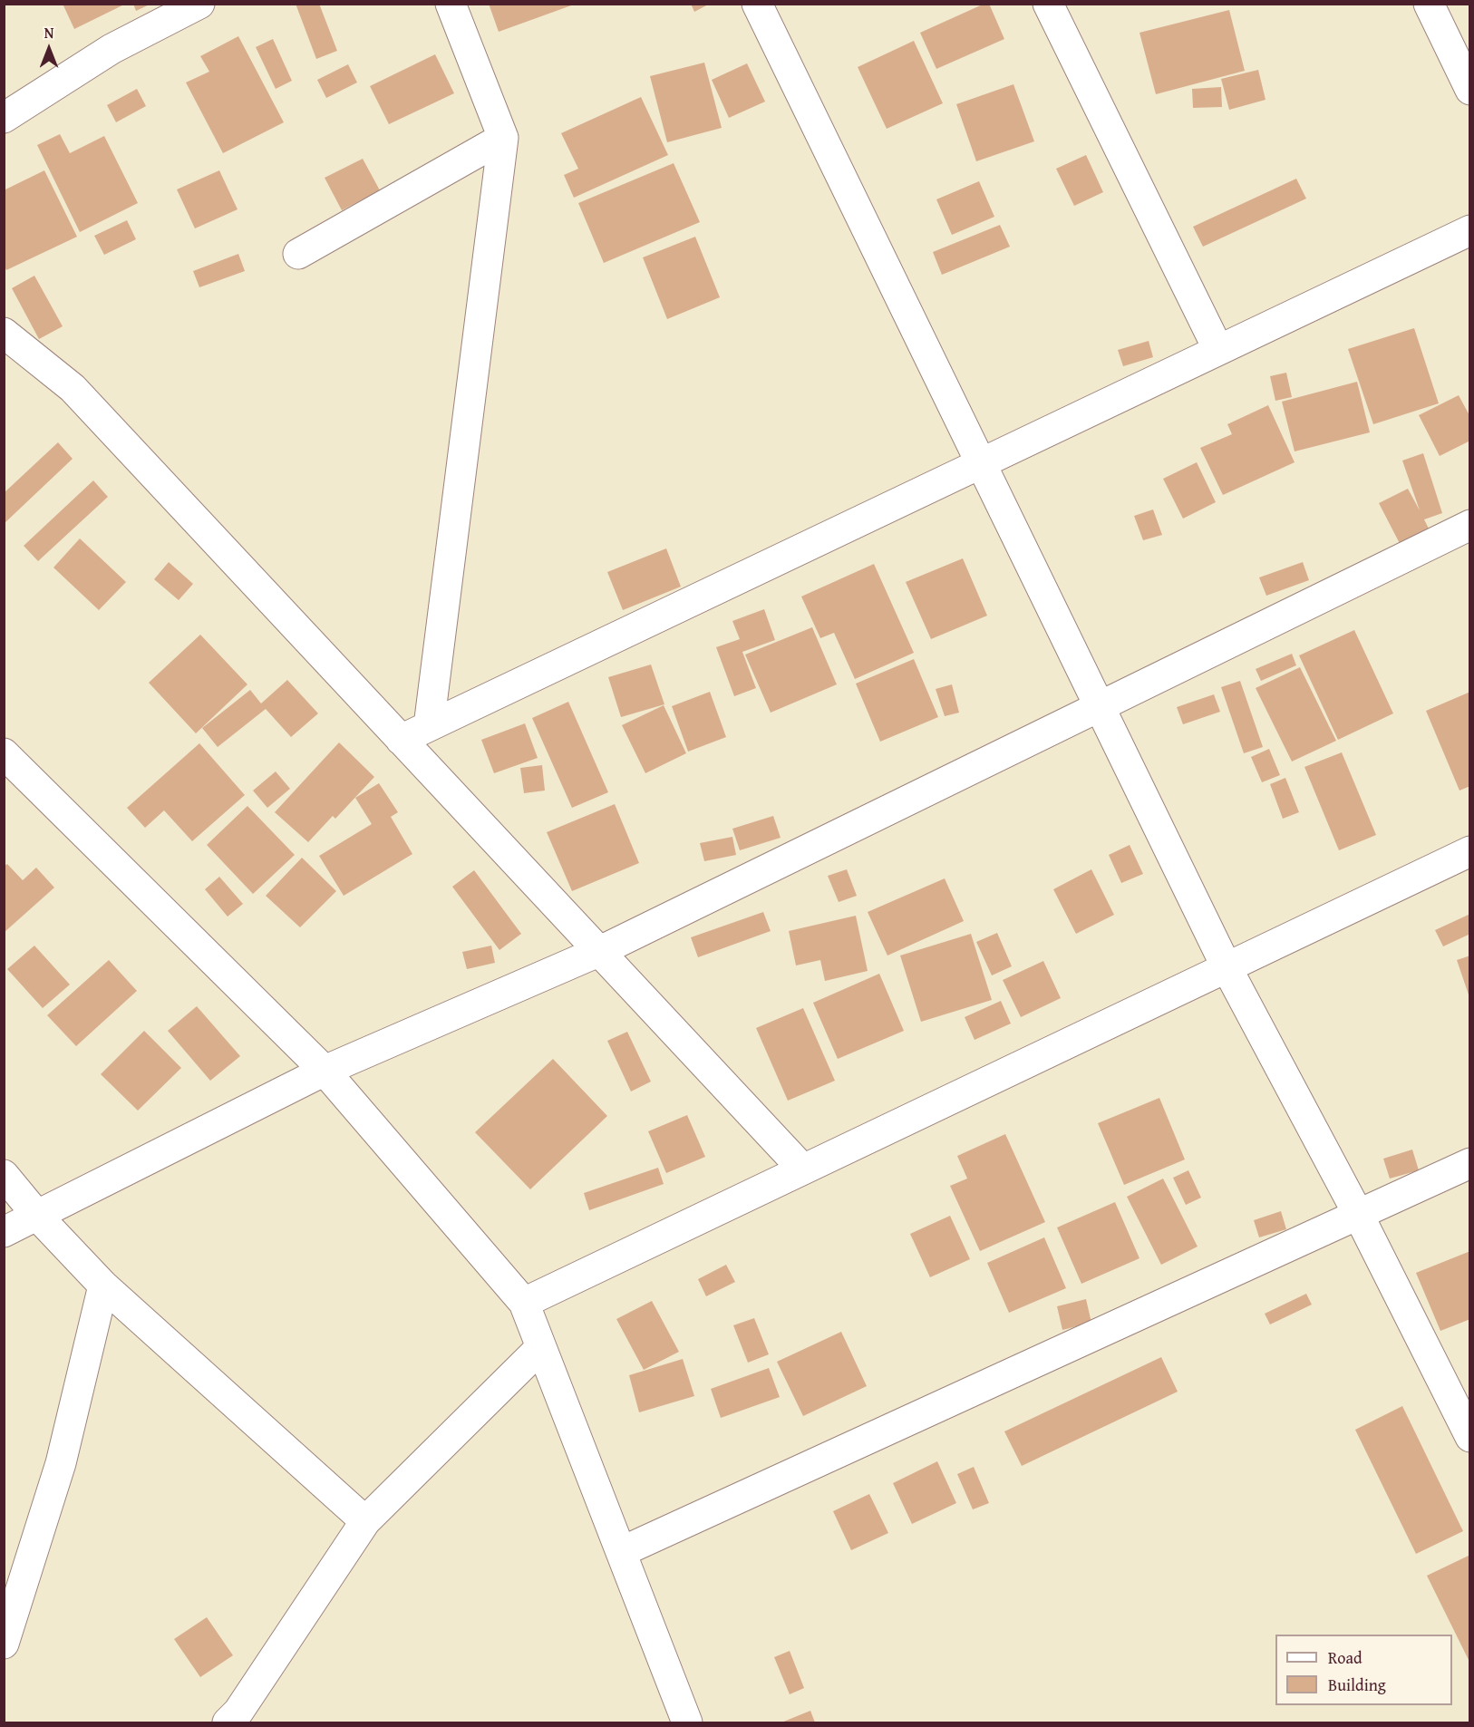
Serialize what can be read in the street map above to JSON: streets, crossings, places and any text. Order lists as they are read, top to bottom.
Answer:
{
  "legend": ["Road", "Building"],
  "north": "top"
}
